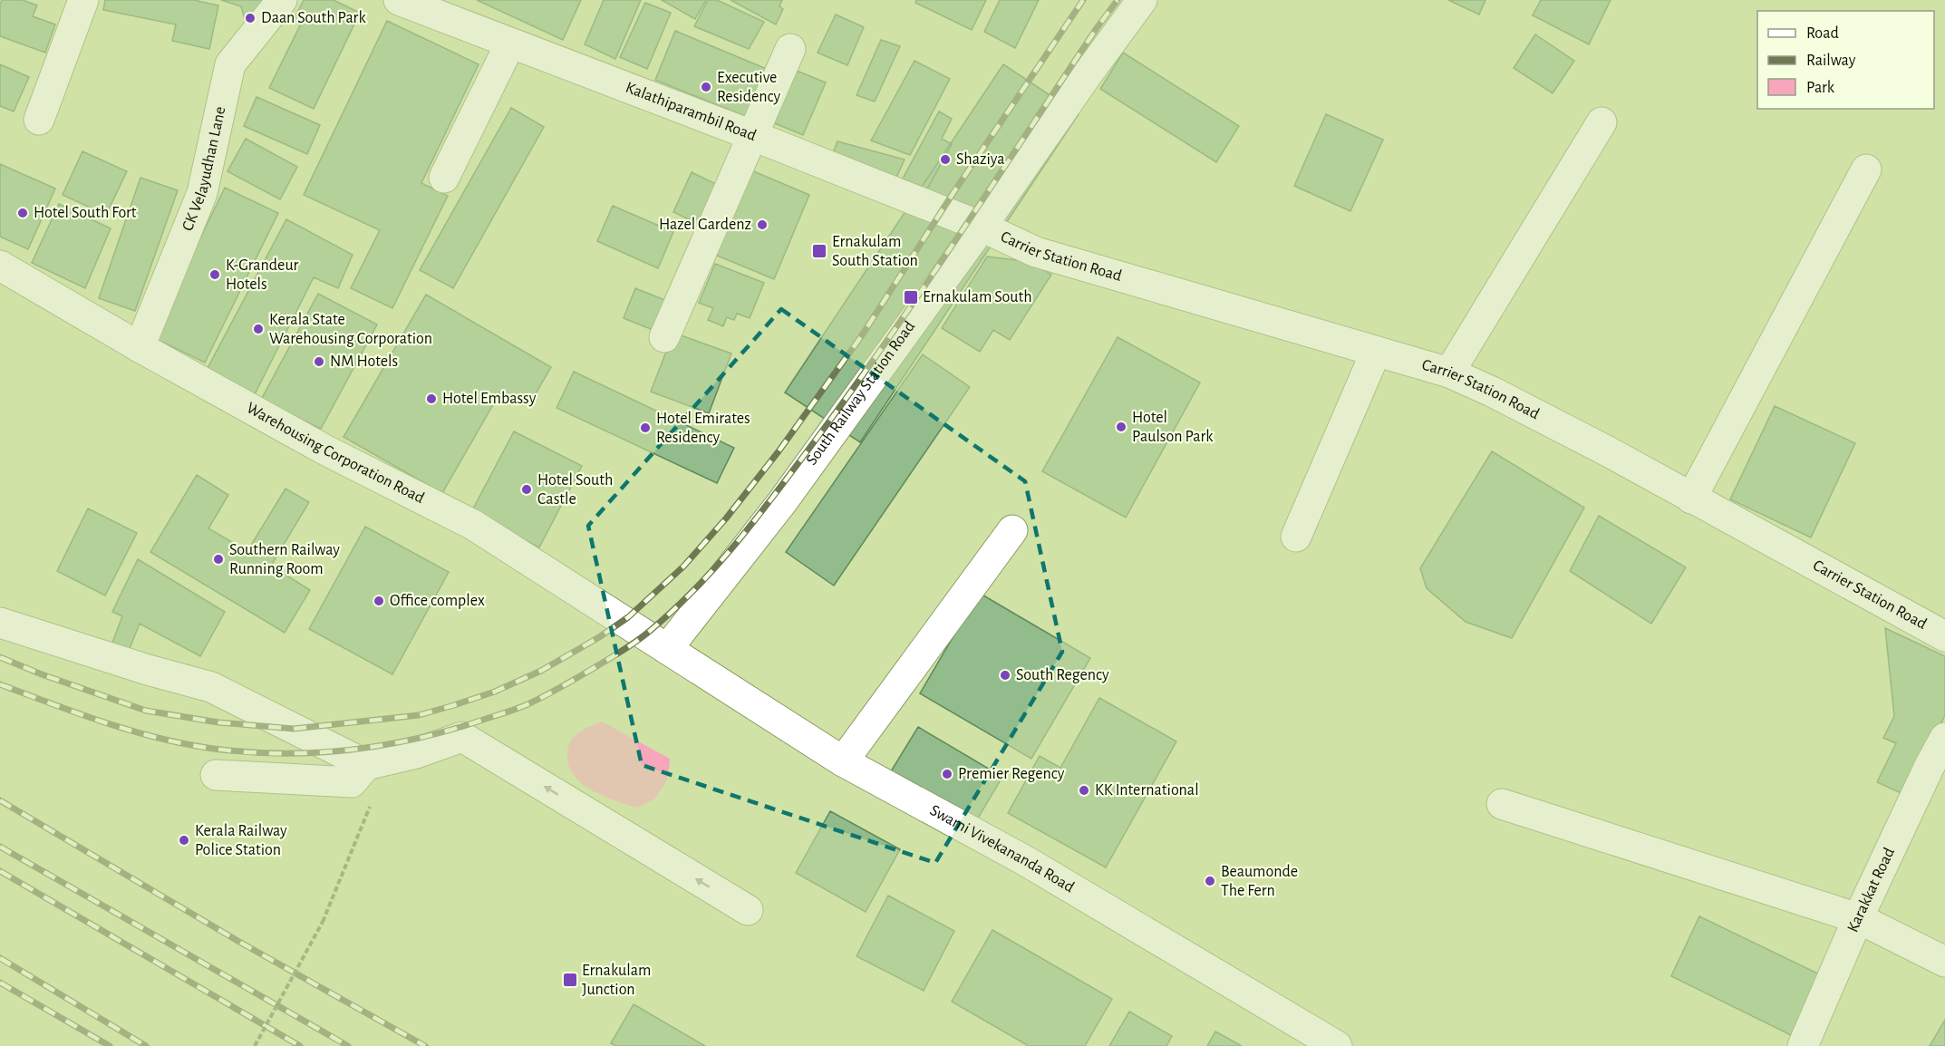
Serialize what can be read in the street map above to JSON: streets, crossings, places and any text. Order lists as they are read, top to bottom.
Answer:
{
  "streets": {
    "street": [
      "Kalathiparambil Road",
      "CK Velayudhan Lane",
      "Carrier Station Road",
      "South Railway Station Road",
      "Warehousing Corporation Road",
      "Swami Vivekananda Road",
      "Karakkat Road"
    ]
  },
  "crossings": [
    ["Kalathiparambil Road", "Carrier Station Road"],
    ["Kalathiparambil Road", "South Railway Station Road"],
    ["CK Velayudhan Lane", "Warehousing Corporation Road"],
    ["Carrier Station Road", "South Railway Station Road"],
    ["South Railway Station Road", "Warehousing Corporation Road"],
    ["South Railway Station Road", "Swami Vivekananda Road"],
    ["Warehousing Corporation Road", "Swami Vivekananda Road"]
  ],
  "places": {
    "other": [
      "Daan South Park",
      "Executive Residency",
      "Shaziya",
      "Hotel South Fort",
      "Hazel Gardenz",
      "K-Grandeur Hotels",
      "Kerala State Warehousing Corporation",
      "NM Hotels",
      "Hotel Embassy",
      "Hotel Paulson Park",
      "Hotel Emirates Residency",
      "Hotel South Castle",
      "Southern Railway Running Room",
      "Office complex",
      "South Regency",
      "Premier Regency",
      "KK International",
      "Kerala Railway Police Station",
      "Beaumonde The Fern"
    ],
    "transit": ["Ernakulam South Station", "Ernakulam South", "Ernakulam Junction"]
  },
  "legend": ["Road", "Railway", "Park"]
}
